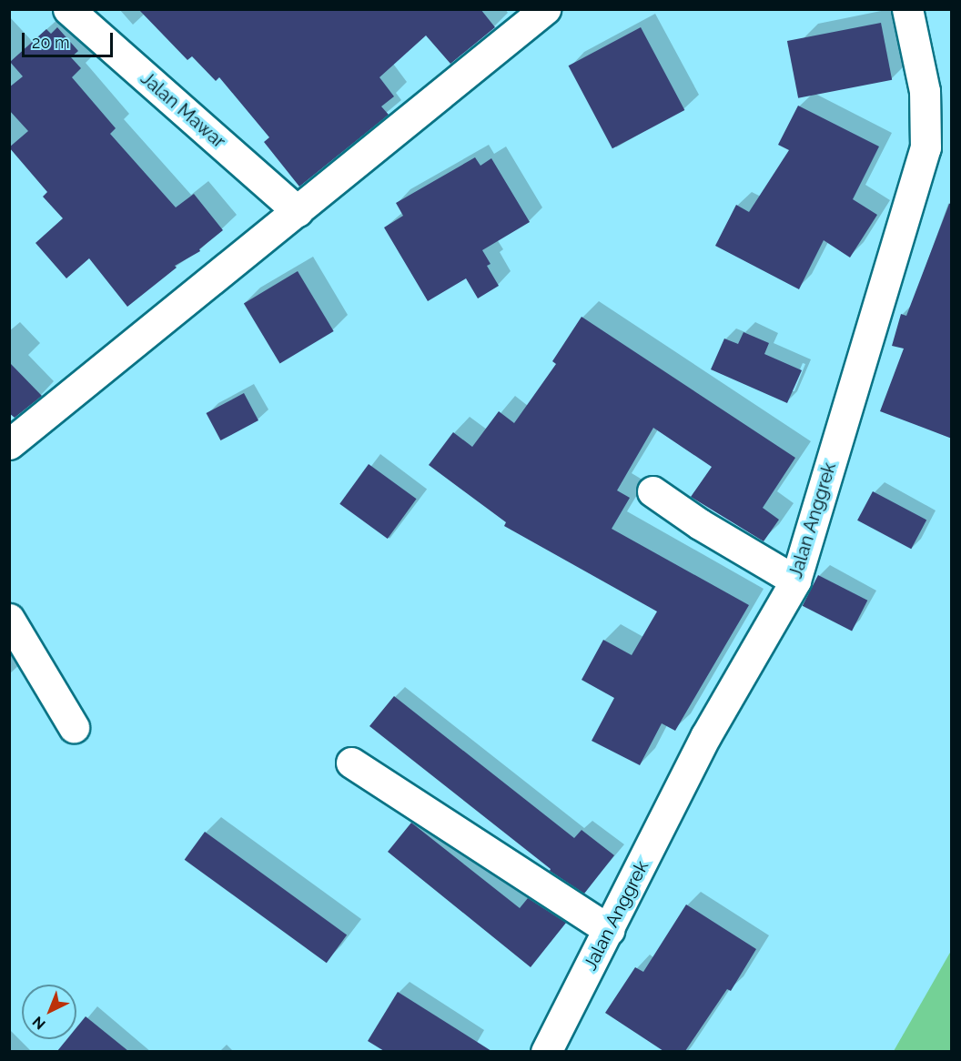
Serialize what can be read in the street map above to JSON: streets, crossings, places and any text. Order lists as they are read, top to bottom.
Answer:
{
  "streets": {
    "street": ["Jalan Mawar", "Jalan Anggrek"]
  },
  "scale_bar": "20 m",
  "north": "bottom left"
}
